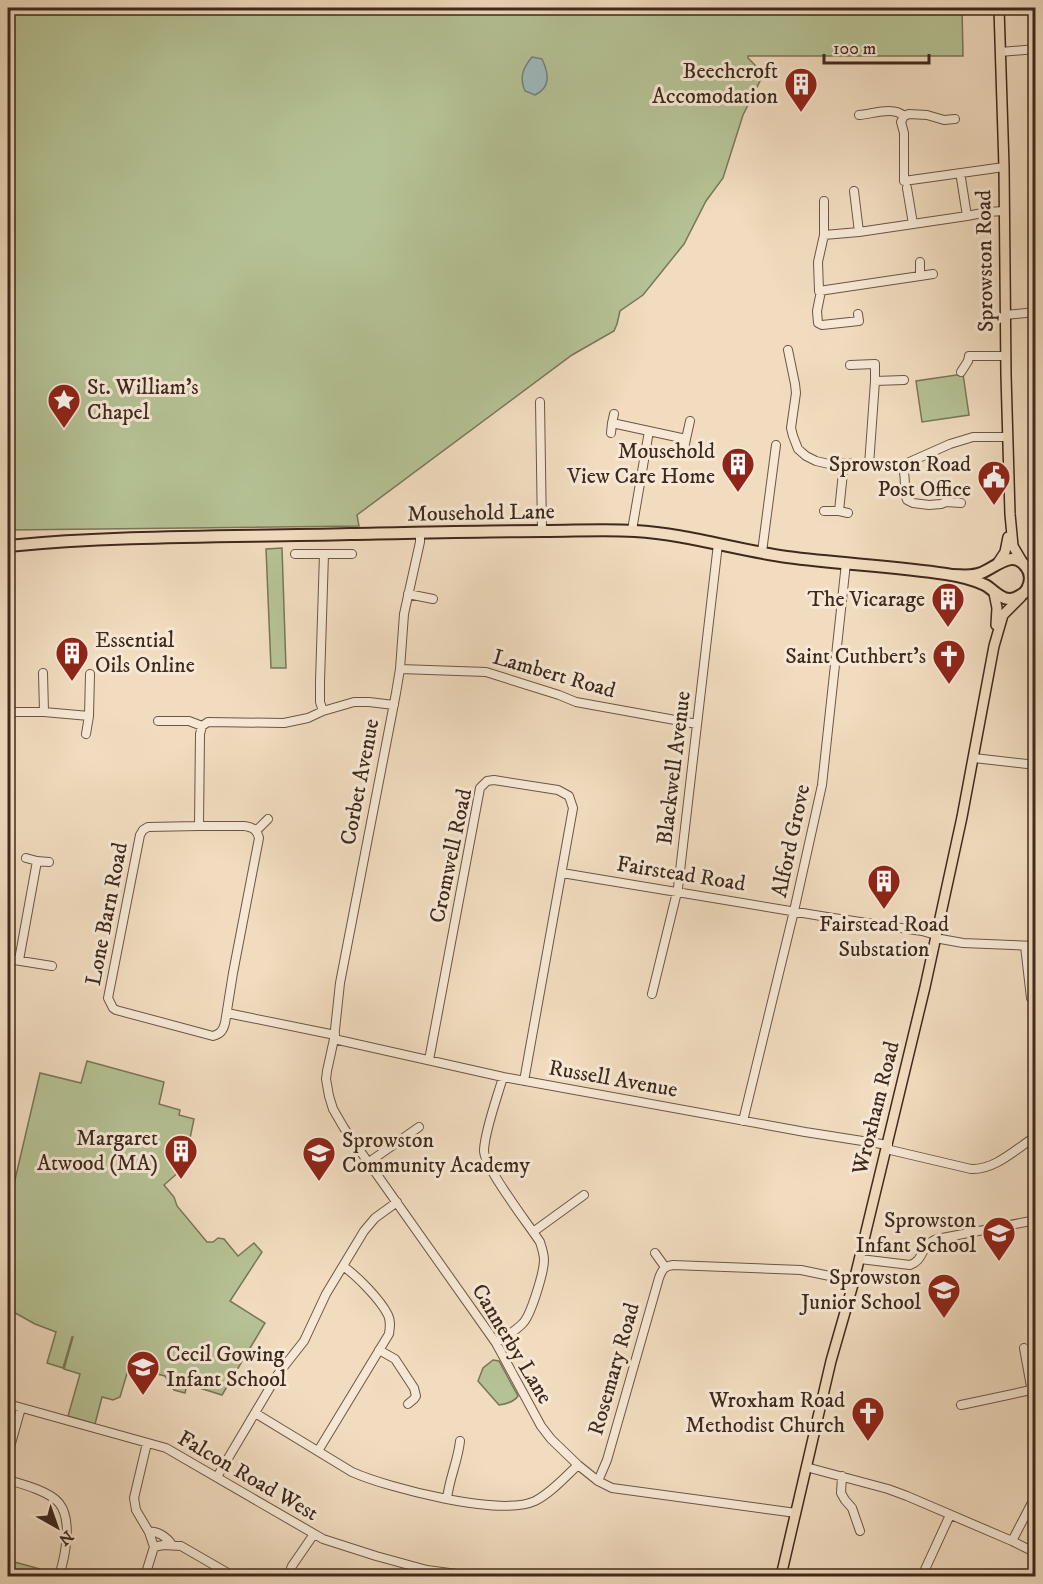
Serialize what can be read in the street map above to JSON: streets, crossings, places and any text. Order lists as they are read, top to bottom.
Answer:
{
  "streets": {
    "highway": ["Mousehold Lane"],
    "main road": ["Sprowston Road", "Wroxham Road"],
    "street": [
      "Lambert Road",
      "Blackwell Avenue",
      "Corbet Avenue",
      "Alford Grove",
      "Cromwell Road",
      "Fairstead Road",
      "Lone Barn Road",
      "Russell Avenue",
      "Cannerby Lane",
      "Rosemary Road",
      "Falcon Road West"
    ]
  },
  "crossings": [
    ["Sprowston Road", "Mousehold Lane"],
    ["Sprowston Road", "Wroxham Road"],
    ["Mousehold Lane", "Blackwell Avenue"],
    ["Mousehold Lane", "Corbet Avenue"],
    ["Mousehold Lane", "Alford Grove"],
    ["Mousehold Lane", "Wroxham Road"],
    ["Lambert Road", "Blackwell Avenue"],
    ["Lambert Road", "Corbet Avenue"],
    ["Blackwell Avenue", "Fairstead Road"],
    ["Corbet Avenue", "Russell Avenue"],
    ["Corbet Avenue", "Cannerby Lane"],
    ["Alford Grove", "Fairstead Road"],
    ["Alford Grove", "Russell Avenue"],
    ["Cromwell Road", "Fairstead Road"],
    ["Cromwell Road", "Russell Avenue"],
    ["Fairstead Road", "Wroxham Road"],
    ["Russell Avenue", "Wroxham Road"],
    ["Russell Avenue", "Cannerby Lane"],
    ["Wroxham Road", "Cannerby Lane"],
    ["Cannerby Lane", "Rosemary Road"]
  ],
  "places": {
    "building": [
      "Beechcroft Accomodation",
      "Mousehold View Care Home",
      "The Vicarage",
      "Essential Oils Online",
      "Fairstead Road Substation",
      "Margaret Atwood (MA)"
    ],
    "place": ["St. William's Chapel"],
    "public building": ["Sprowston Road Post Office"],
    "church": ["Saint Cuthbert's", "Wroxham Road Methodist Church"],
    "school or university": [
      "Sprowston Community Academy",
      "Sprowston Infant School",
      "Sprowston Junior School",
      "Cecil Gowing Infant School"
    ]
  },
  "scale_bar": "100 m",
  "north": "bottom right"
}
